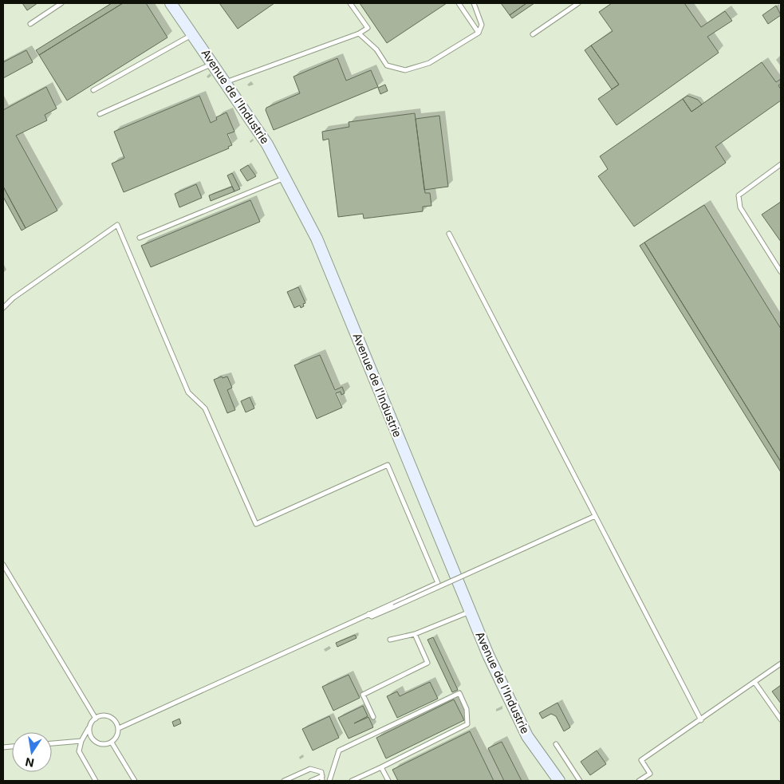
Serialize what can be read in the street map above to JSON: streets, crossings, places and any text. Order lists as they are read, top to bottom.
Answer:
{
  "streets": {
    "street": ["Avenue de l'Industrie"]
  },
  "north": "bottom"
}
